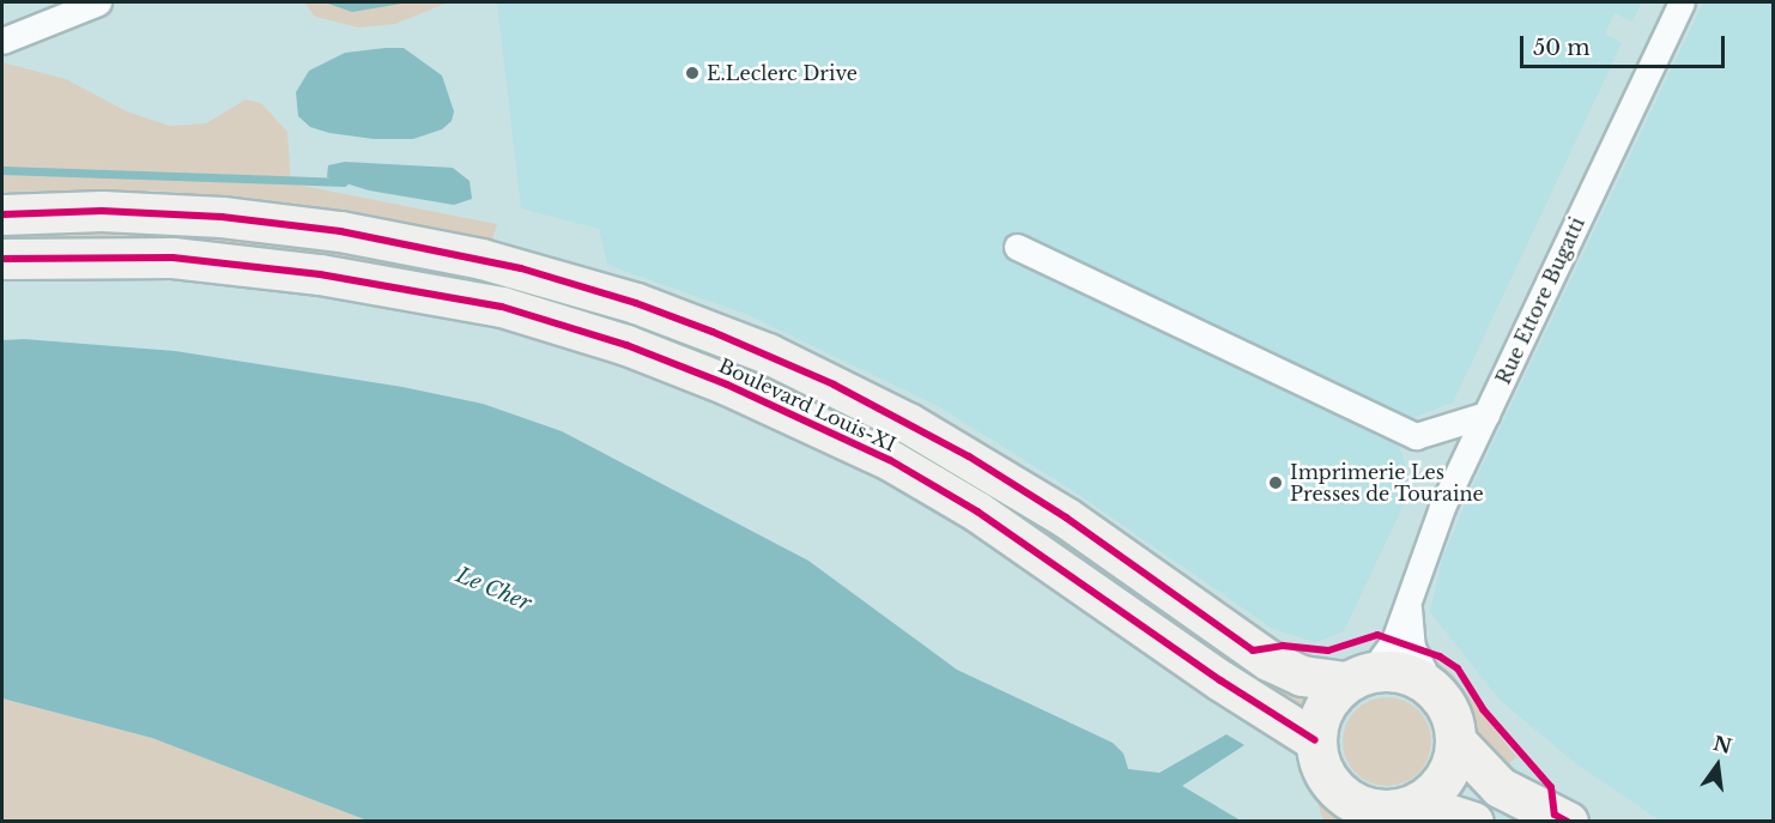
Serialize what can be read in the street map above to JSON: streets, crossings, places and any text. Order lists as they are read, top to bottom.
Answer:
{
  "streets": {
    "main road": ["Boulevard Louis-XI"],
    "street": ["Rue Ettore Bugatti"]
  },
  "crossings": [
    ["Rue Ettore Bugatti", "Boulevard Louis-XI"]
  ],
  "water": ["Le Cher"],
  "places": ["E.Leclerc Drive", "Imprimerie Les Presses de Touraine"],
  "scale_bar": "50 m",
  "north": "top"
}
